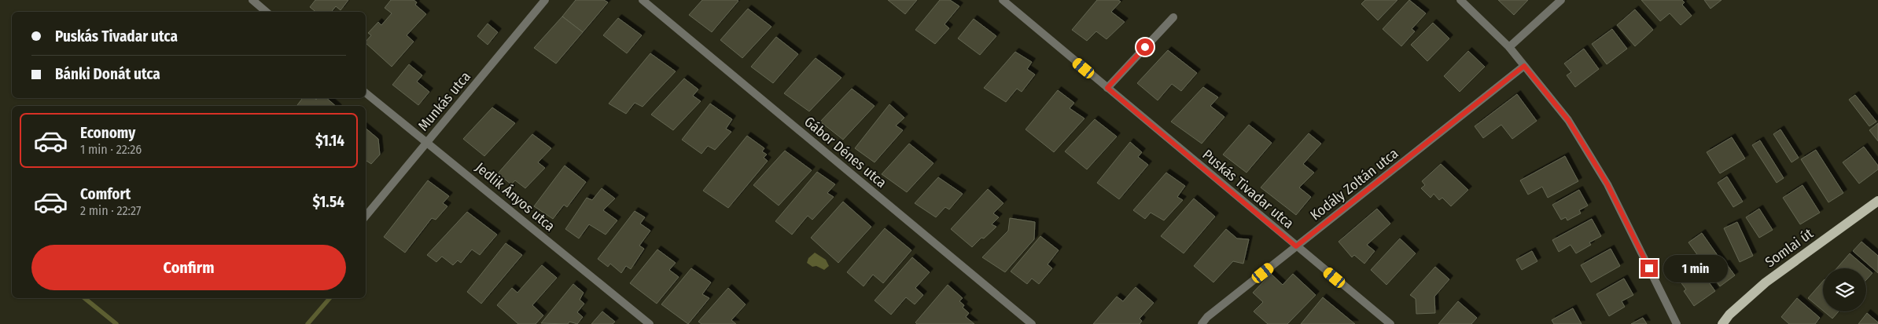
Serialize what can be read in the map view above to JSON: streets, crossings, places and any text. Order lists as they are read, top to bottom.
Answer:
{
  "streets": {
    "main road": ["Somlai út"],
    "street": [
      "Munkás utca",
      "Gábor Dénes utca",
      "Kodály Zoltán utca",
      "Puskás Tivadar utca",
      "Jedlik Ányos utca"
    ]
  },
  "crossings": [
    ["Munkás utca", "Jedlik Ányos utca"],
    ["Kodály Zoltán utca", "Puskás Tivadar utca"]
  ],
  "page": {
    "banner": ["Puskás Tivadar utca", "Bánki Donát utca"],
    "list": [
      {
        "name": "Economy",
        "note": "1 min · 22:26",
        "value": "$1.14"
      },
      {
        "name": "Comfort",
        "note": "2 min · 22:27",
        "value": "$1.54"
      }
    ],
    "buttons": "Confirm",
    "bubble": "1 min"
  }
}
